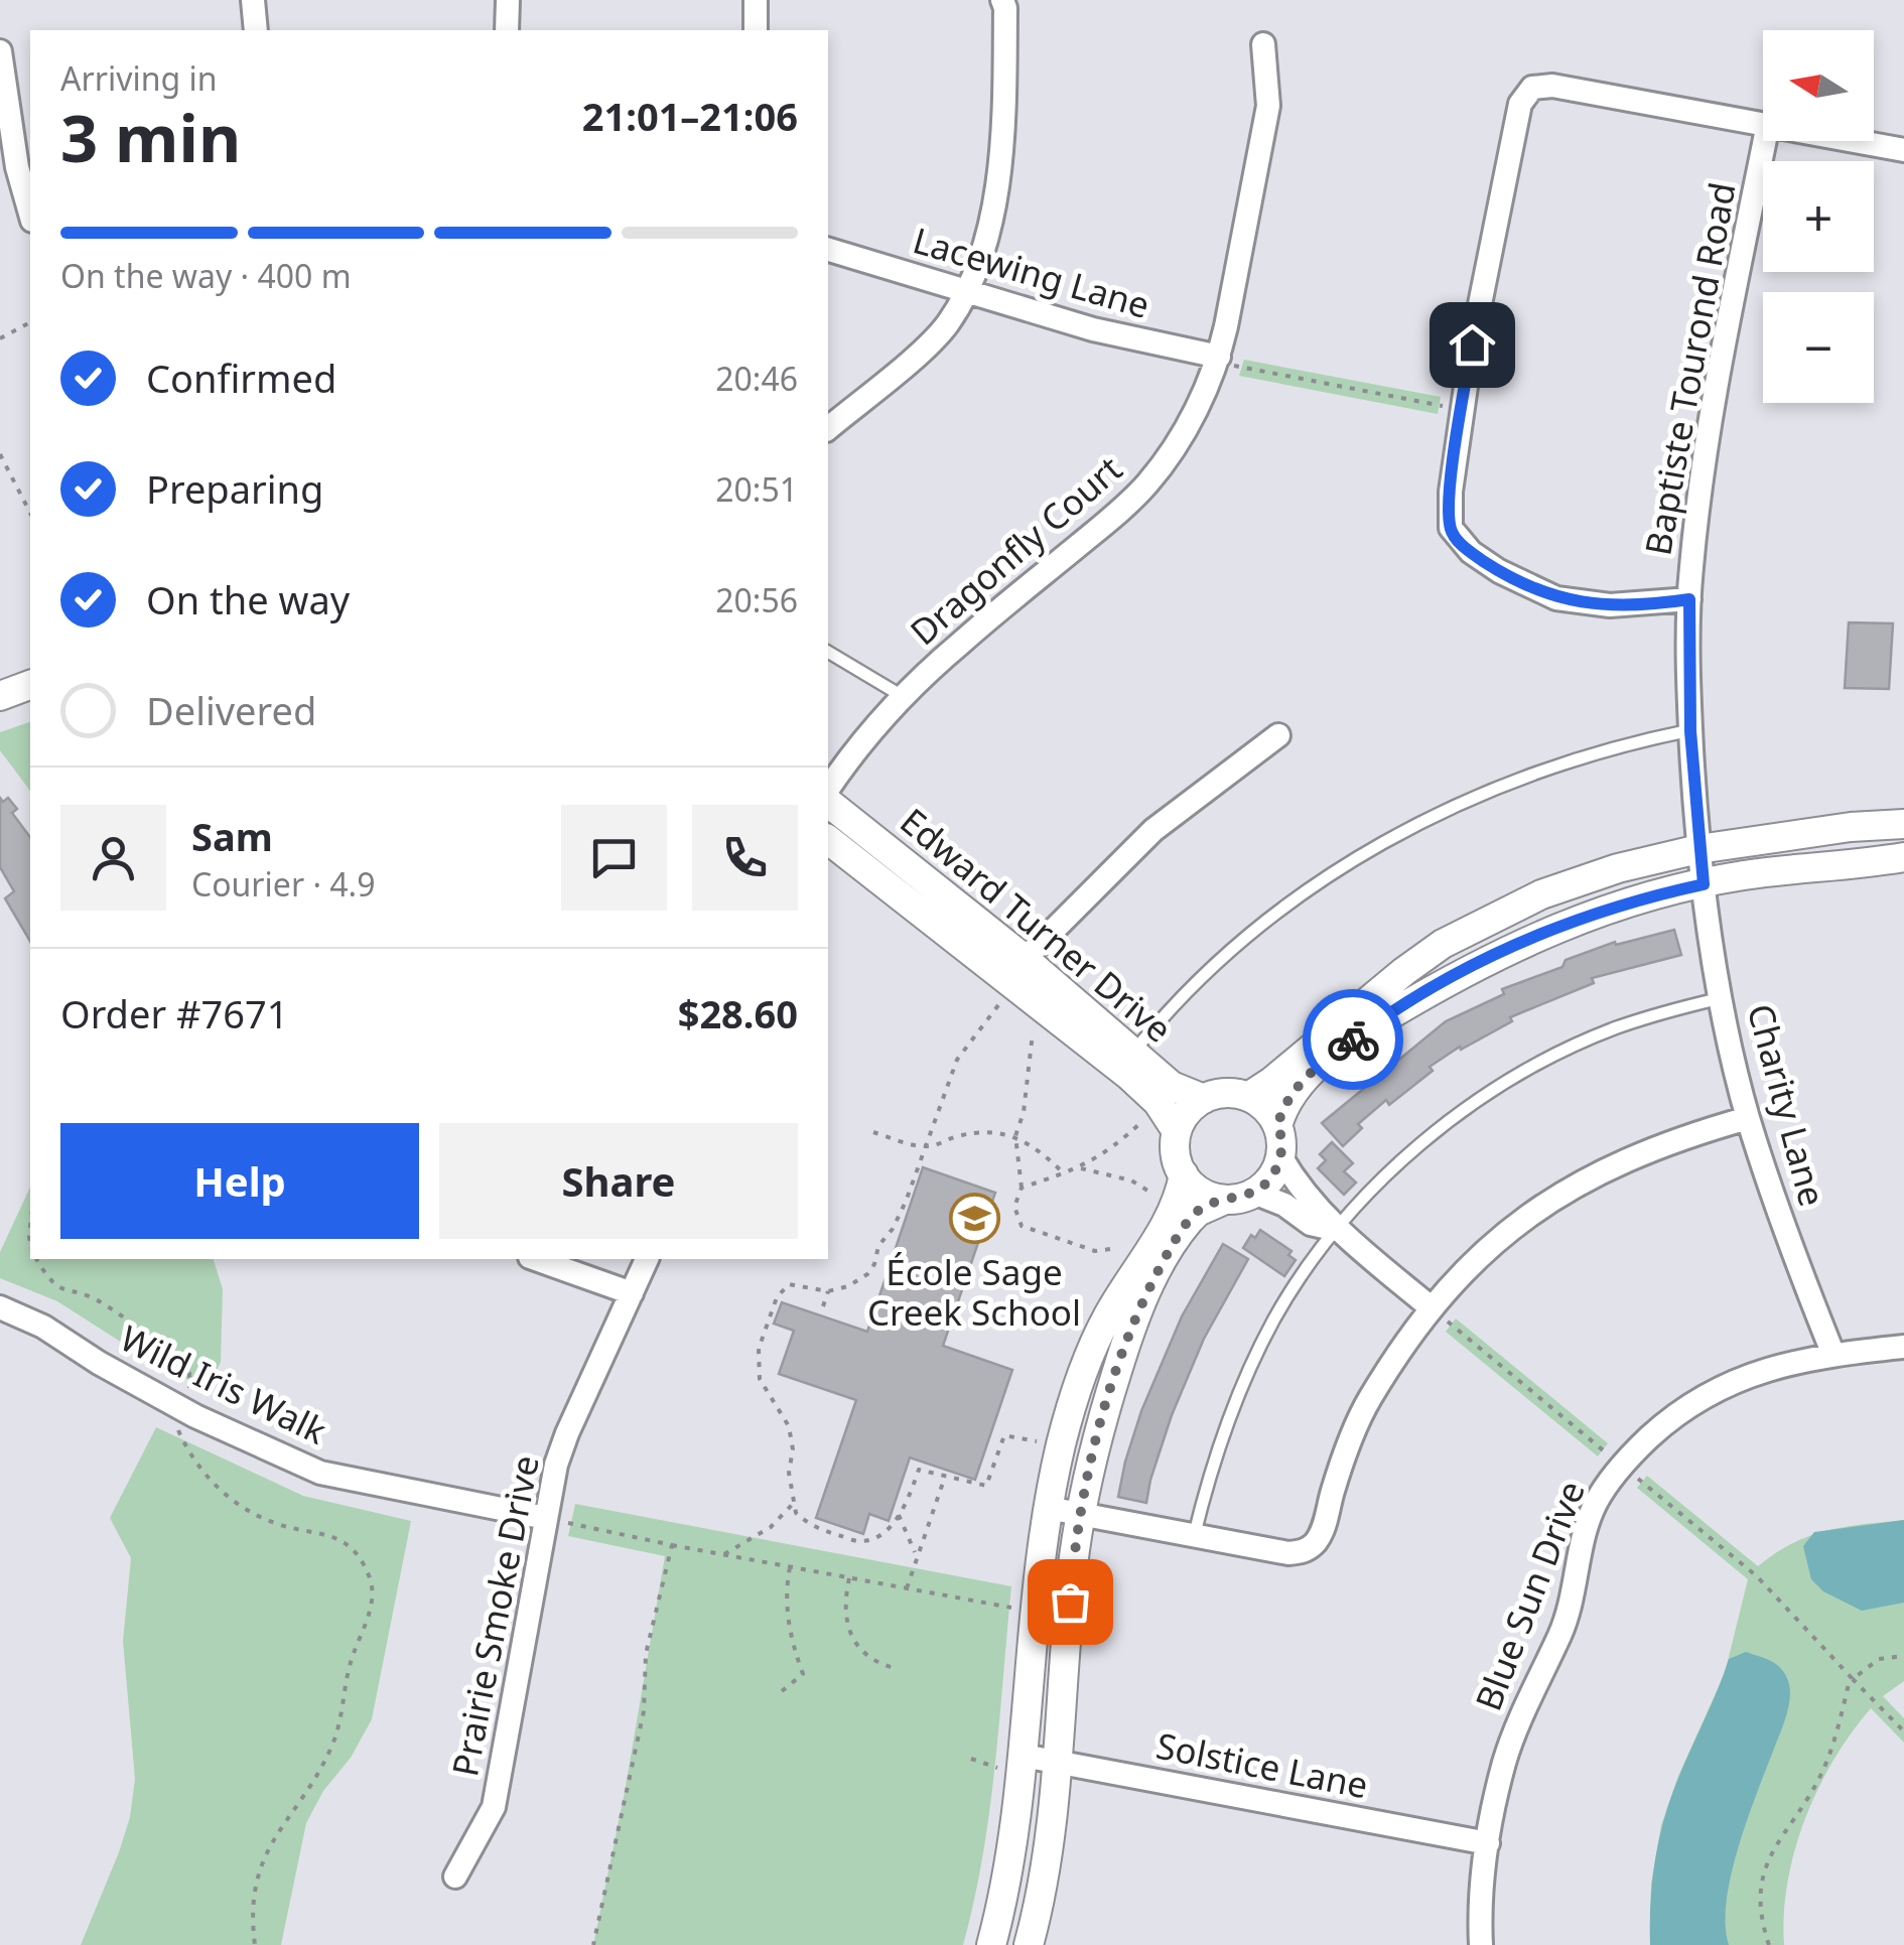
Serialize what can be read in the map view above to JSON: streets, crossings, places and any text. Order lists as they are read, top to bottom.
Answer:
{
  "streets": {
    "street": [
      "Lacewing Lane",
      "Baptiste Tourond Road",
      "Dragonfly Court",
      "Edward Turner Drive",
      "Charity Lane",
      "Wild Iris Walk",
      "Blue Sun Drive",
      "Prairie Smoke Drive",
      "Solstice Lane"
    ]
  },
  "crossings": [
    ["Lacewing Lane", "Dragonfly Court"],
    ["Baptiste Tourond Road", "Charity Lane"],
    ["Charity Lane", "Blue Sun Drive"],
    ["Wild Iris Walk", "Prairie Smoke Drive"],
    ["Blue Sun Drive", "Solstice Lane"]
  ],
  "places": {
    "school or university": ["École Sage Creek School"]
  },
  "north": "left",
  "page": {
    "map_buttons": ["+", "−"],
    "heading": ["3 min", "Arriving in", "21:01–21:06"],
    "panel": [
      "Sam",
      "Courier · 4.9",
      "Order #7671",
      "$28.60"
    ],
    "bar": "On the way · 400 m",
    "list": [
      ["Confirmed", "20:46"],
      ["Preparing", "20:51"],
      ["On the way", "20:56"],
      "Delivered"
    ],
    "buttons": ["Help", "Share"]
  }
}
